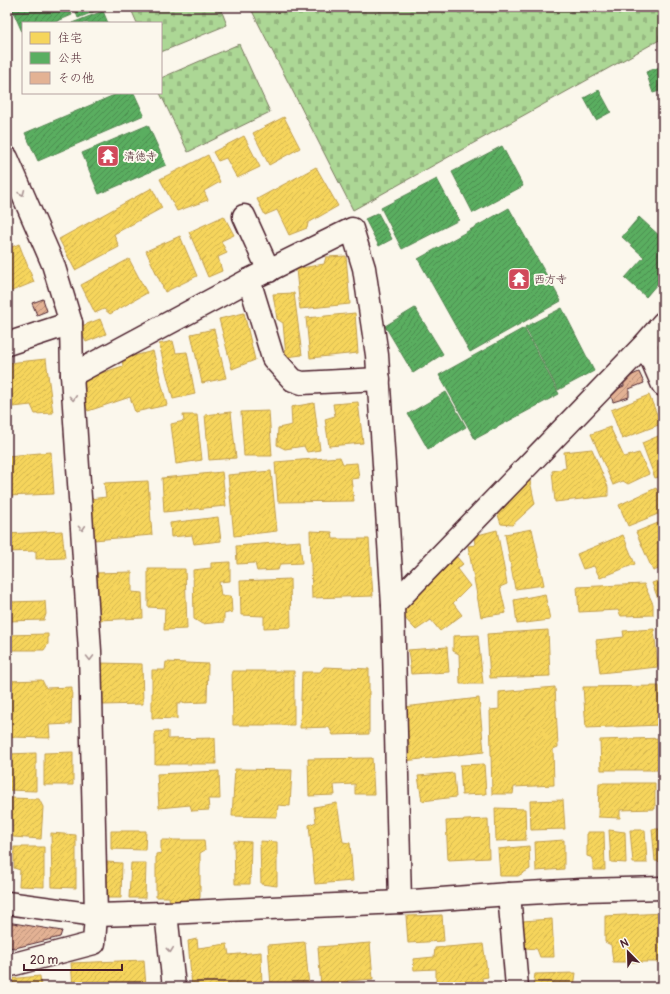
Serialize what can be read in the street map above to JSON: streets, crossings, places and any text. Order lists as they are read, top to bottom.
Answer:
{
  "places": {
    "temple": ["清徳寺", "西方寺"]
  },
  "legend": ["住宅", "公共", "その他"],
  "scale_bar": "20 m",
  "north": "top left"
}
